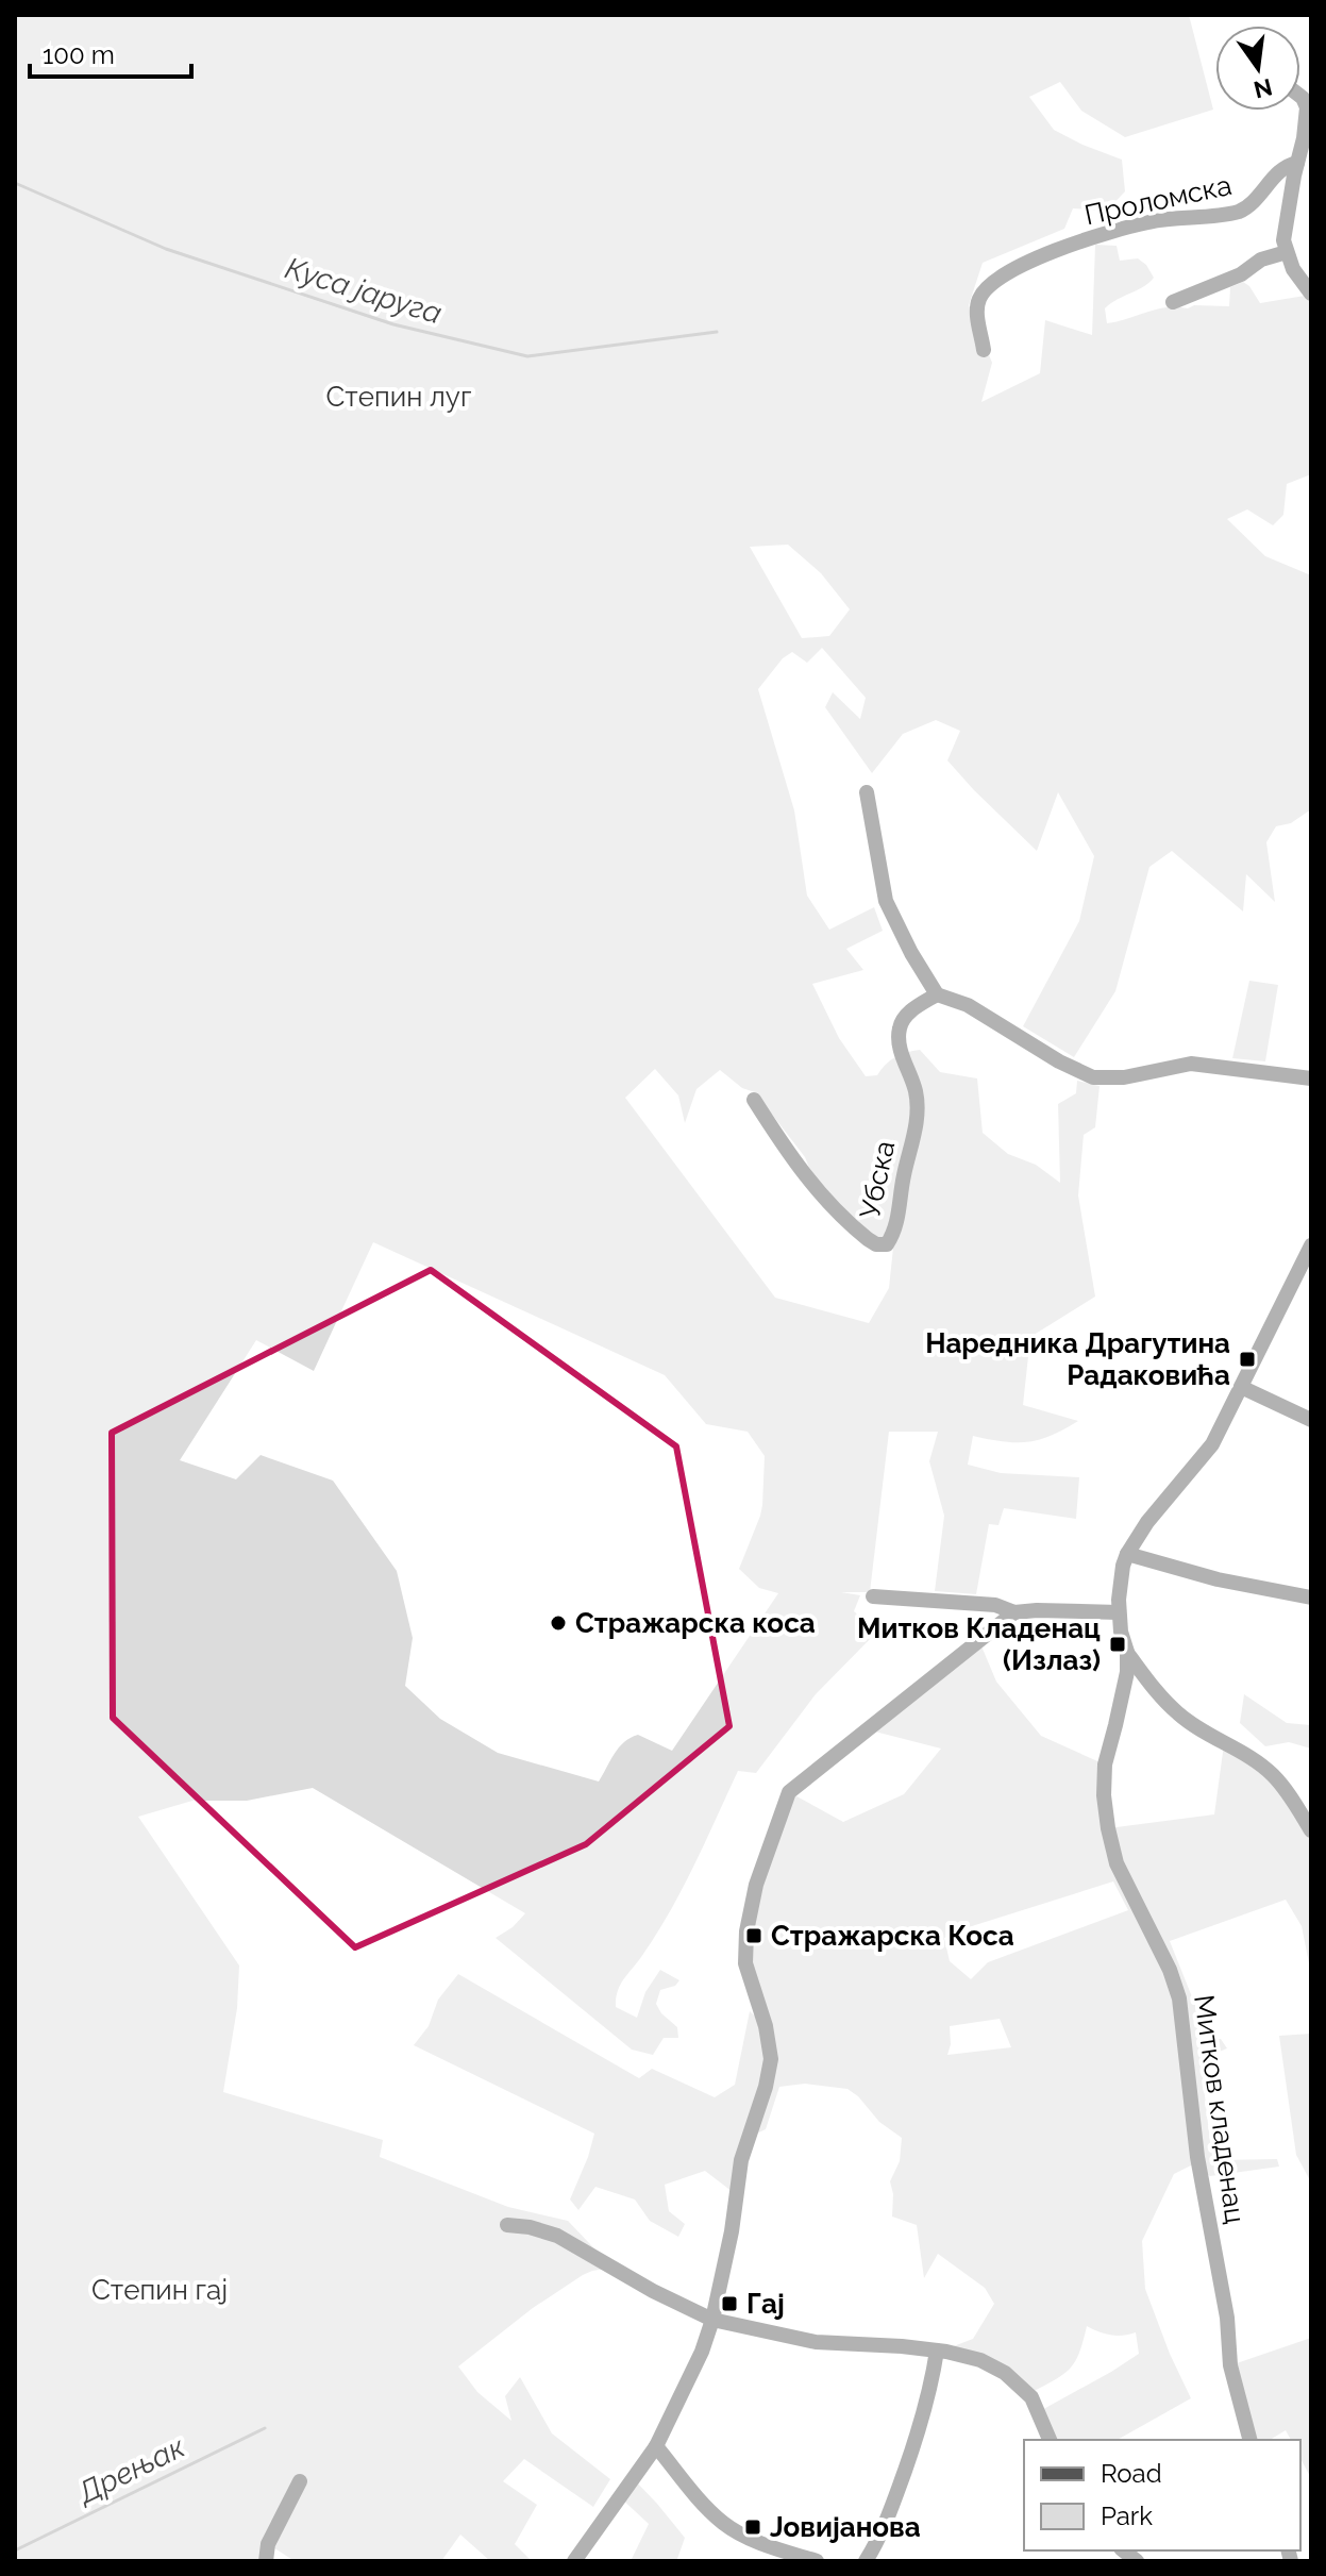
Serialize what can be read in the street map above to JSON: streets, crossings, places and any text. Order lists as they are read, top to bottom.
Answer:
{
  "streets": {
    "street": ["Проломска", "Убска", "Митков кладенац"]
  },
  "water": ["Куса јаруга", "Дрењак"],
  "parks": ["Степин луг", "Степин гај"],
  "places": {
    "transit": [
      "Наредника Драгутина Радаковића",
      "Митков Кладенац (Излаз)",
      "Стражарска Коса",
      "Гај",
      "Јовијанова"
    ],
    "other": ["Стражарска коса"]
  },
  "legend": ["Road", "Park"],
  "scale_bar": "100 m",
  "north": "bottom"
}
